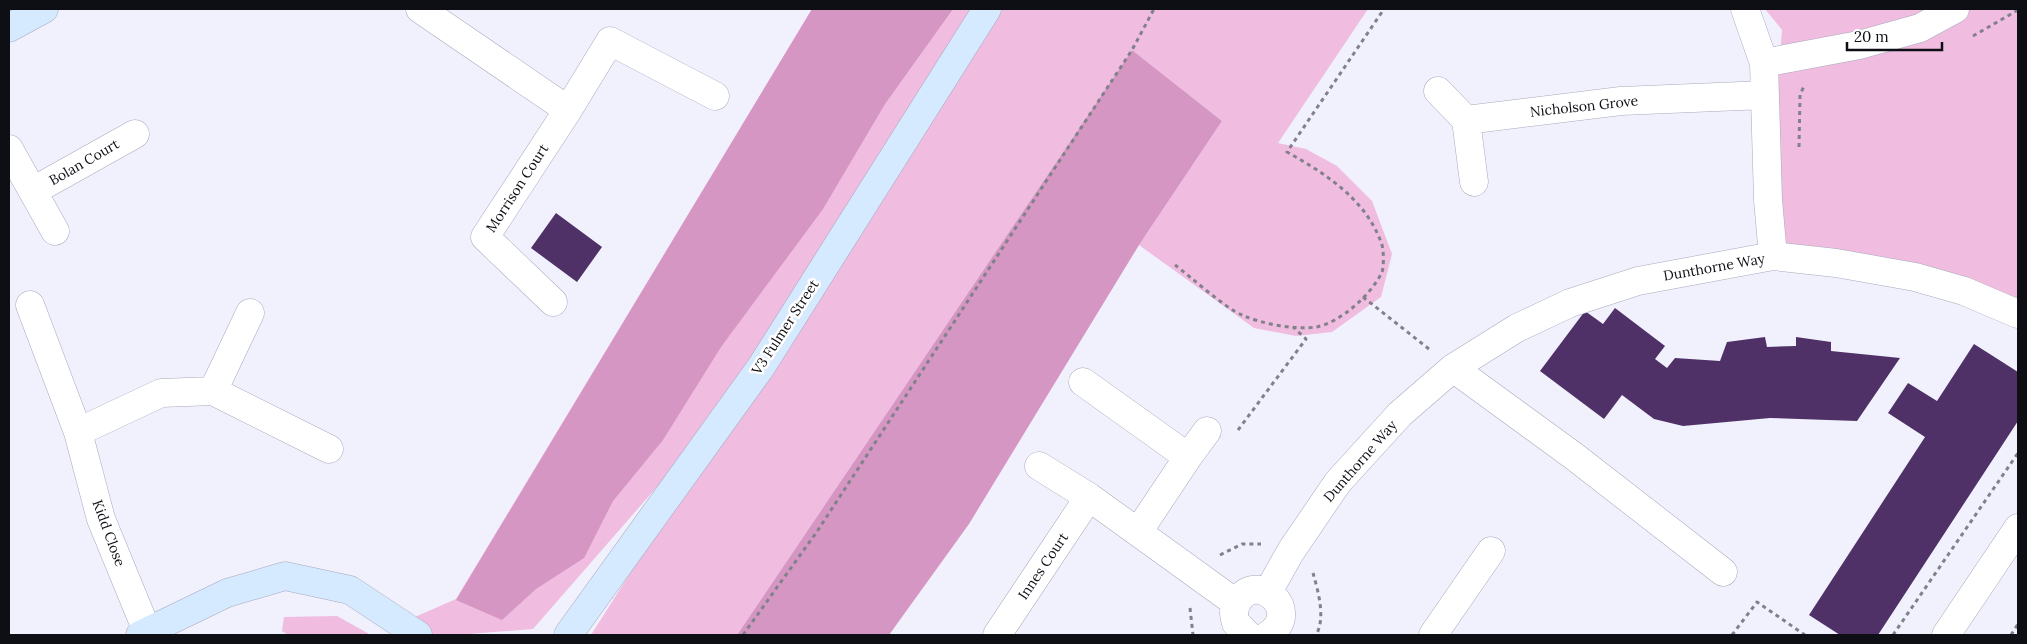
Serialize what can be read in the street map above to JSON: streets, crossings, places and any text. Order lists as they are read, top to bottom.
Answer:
{
  "streets": {
    "street": [
      "Nicholson Grove",
      "Bolan Court",
      "Morrison Court",
      "Dunthorne Way",
      "V3 Fulmer Street",
      "Kidd Close",
      "Innes Court"
    ]
  },
  "scale_bar": "20 m"
}
